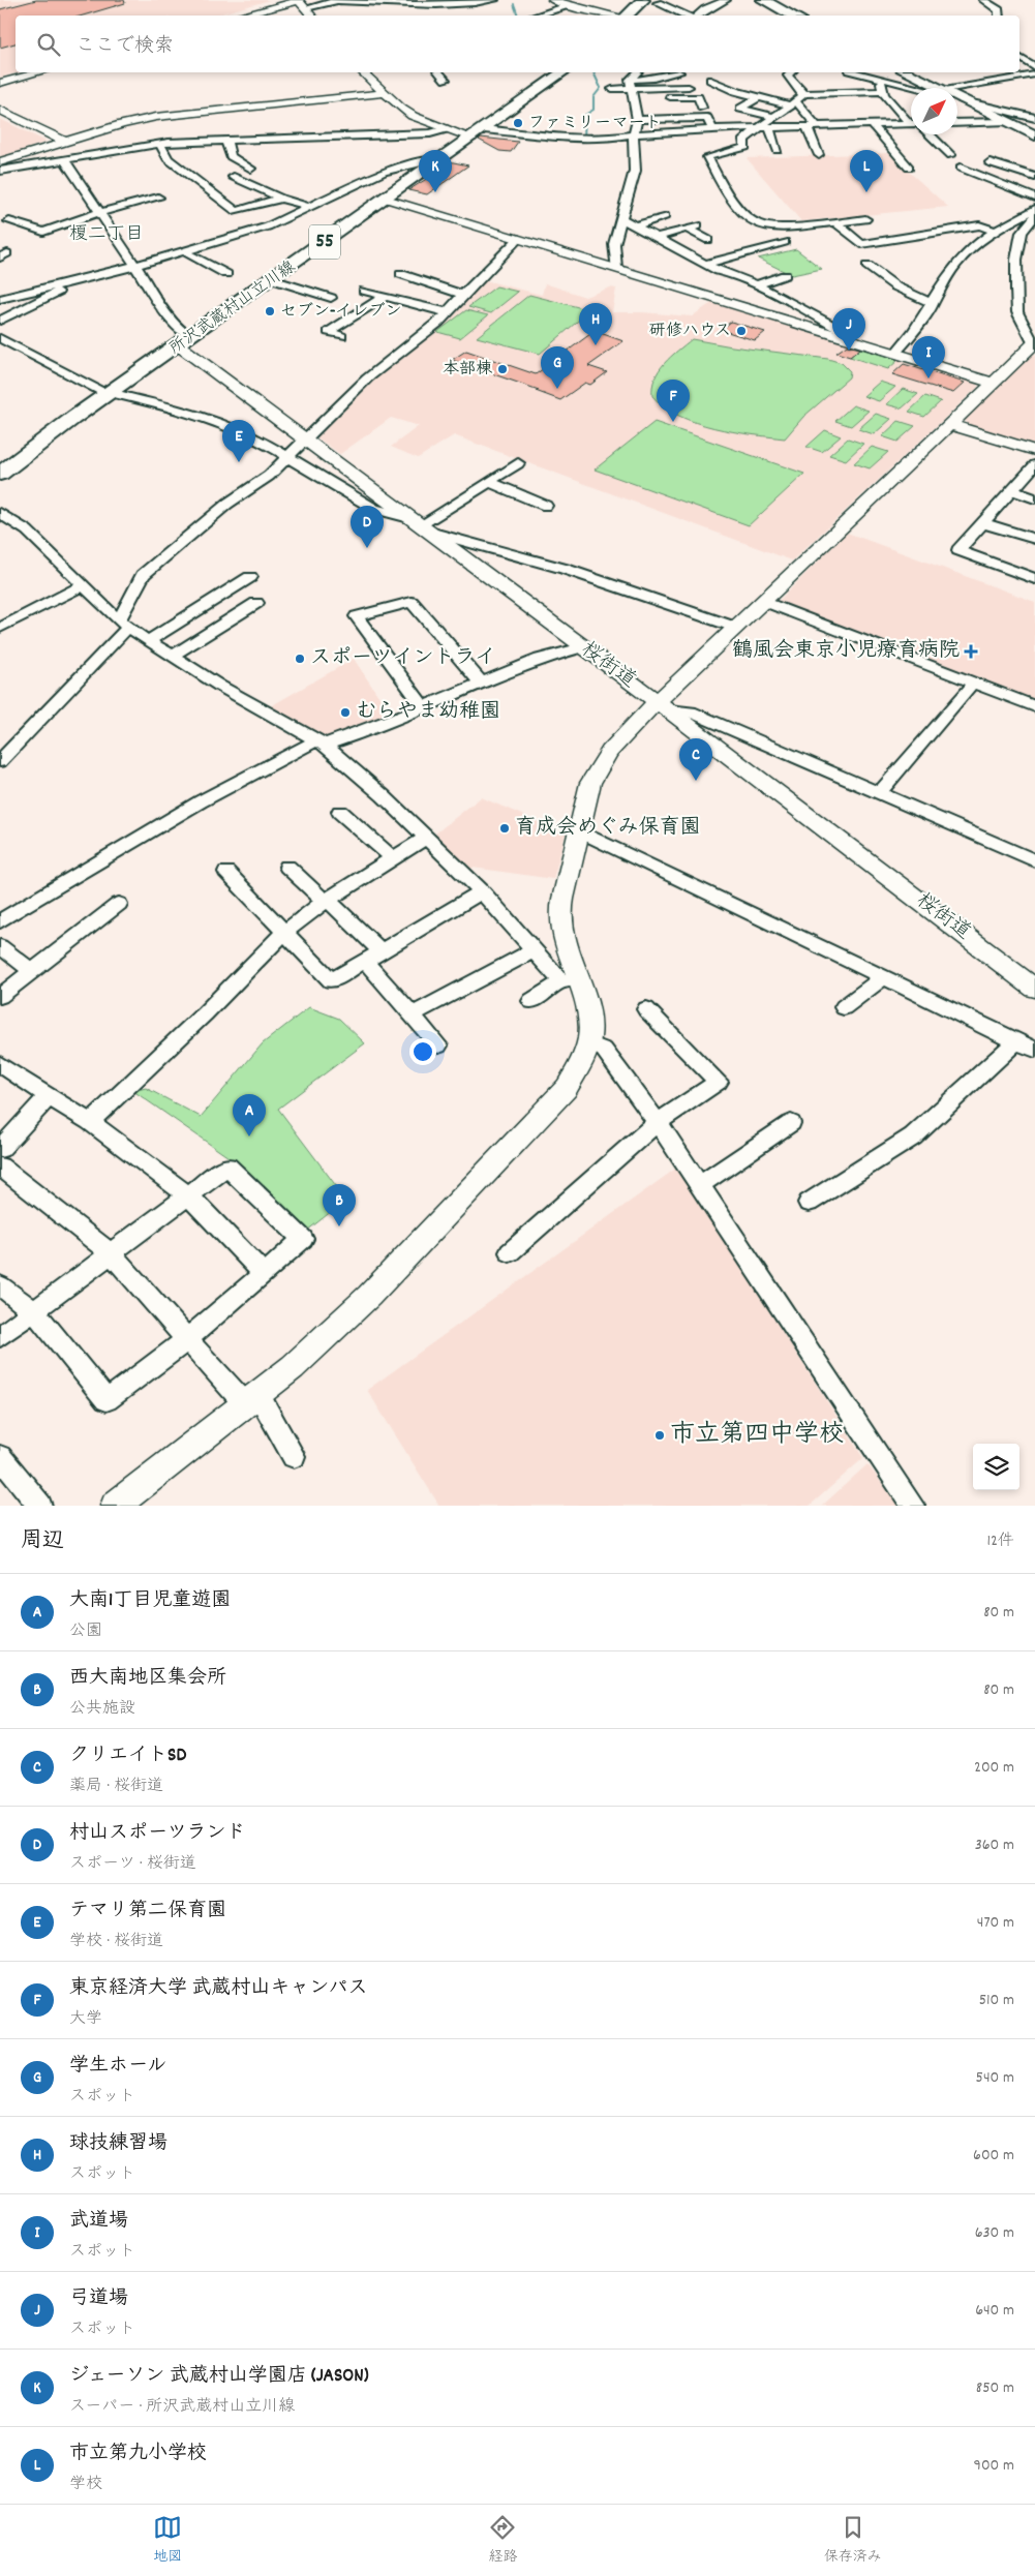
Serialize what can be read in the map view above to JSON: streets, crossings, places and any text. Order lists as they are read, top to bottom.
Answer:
{
  "streets": {
    "main road": ["55", "所沢武蔵村山立川線"],
    "street": ["桜街道"]
  },
  "crossings": [
    ["所沢武蔵村山立川線", "桜街道"]
  ],
  "districts": ["榎二丁目"],
  "places": {
    "other": [
      "ファミリーマート",
      "セブン-イレブン",
      "研修ハウス",
      "本部棟",
      "スポーツイントライ",
      "むらやま幼稚園",
      "育成会めぐみ保育園",
      "市立第四中学校"
    ],
    "health": ["鶴風会東京小児療育病院"]
  },
  "north": "top right",
  "page": {
    "search": "ここで検索",
    "pins": [
      "K",
      "L",
      "H",
      "J",
      "I",
      "G",
      "F",
      "E",
      "D",
      "C",
      "A",
      "B"
    ],
    "heading": ["周辺", "12件"],
    "list": [
      {
        "mark": "A",
        "name": "大南1丁目児童遊園",
        "note": "公園",
        "value": "80 m"
      },
      {
        "mark": "B",
        "name": "西大南地区集会所",
        "note": "公共施設",
        "value": "80 m"
      },
      {
        "mark": "C",
        "name": "クリエイトSD",
        "note": "薬局 · 桜街道",
        "value": "200 m"
      },
      {
        "mark": "D",
        "name": "村山スポーツランド",
        "note": "スポーツ · 桜街道",
        "value": "360 m"
      },
      {
        "mark": "E",
        "name": "テマリ第二保育園",
        "note": "学校 · 桜街道",
        "value": "470 m"
      },
      {
        "mark": "F",
        "name": "東京経済大学 武蔵村山キャンパス",
        "note": "大学",
        "value": "510 m"
      },
      {
        "mark": "G",
        "name": "学生ホール",
        "note": "スポット",
        "value": "540 m"
      },
      {
        "mark": "H",
        "name": "球技練習場",
        "note": "スポット",
        "value": "600 m"
      },
      {
        "mark": "I",
        "name": "武道場",
        "note": "スポット",
        "value": "630 m"
      },
      {
        "mark": "J",
        "name": "弓道場",
        "note": "スポット",
        "value": "640 m"
      },
      {
        "mark": "K",
        "name": "ジェーソン 武蔵村山学園店 (JASON)",
        "note": "スーパー · 所沢武蔵村山立川線",
        "value": "850 m"
      },
      {
        "mark": "L",
        "name": "市立第九小学校",
        "note": "学校",
        "value": "900 m"
      }
    ],
    "nav": ["地図", "経路", "保存済み"]
  }
}
